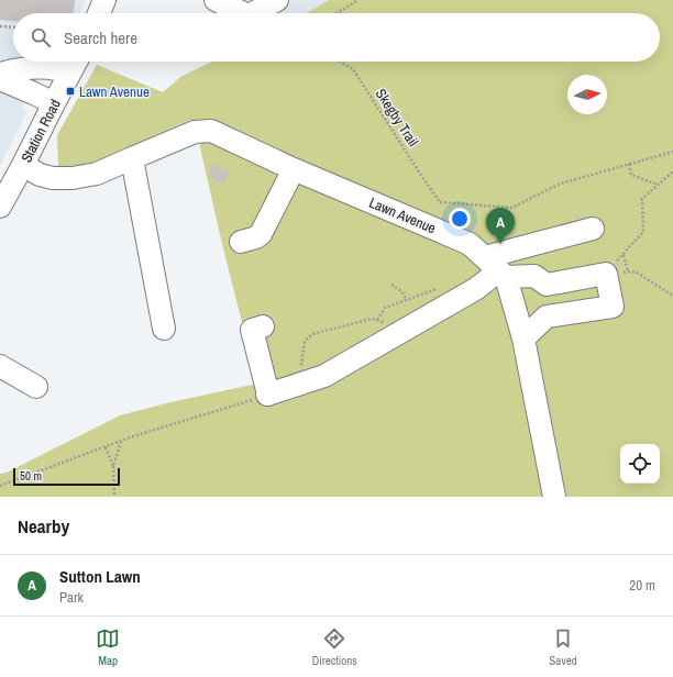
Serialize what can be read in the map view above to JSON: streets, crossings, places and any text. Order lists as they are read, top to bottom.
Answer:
{
  "streets": {
    "street": ["Station Road", "Lawn Avenue"],
    "path": ["Skegby Trail"]
  },
  "crossings": [
    ["Station Road", "Lawn Avenue"]
  ],
  "places": {
    "transit": ["Lawn Avenue"]
  },
  "scale_bar": "50 m",
  "north": "right",
  "page": {
    "search": "Search here",
    "pins": "A",
    "scale": "50 m",
    "heading": "Nearby",
    "list": [
      {
        "mark": "A",
        "name": "Sutton Lawn",
        "note": "Park",
        "value": "20 m"
      }
    ],
    "nav": ["Map", "Directions", "Saved"]
  }
}
